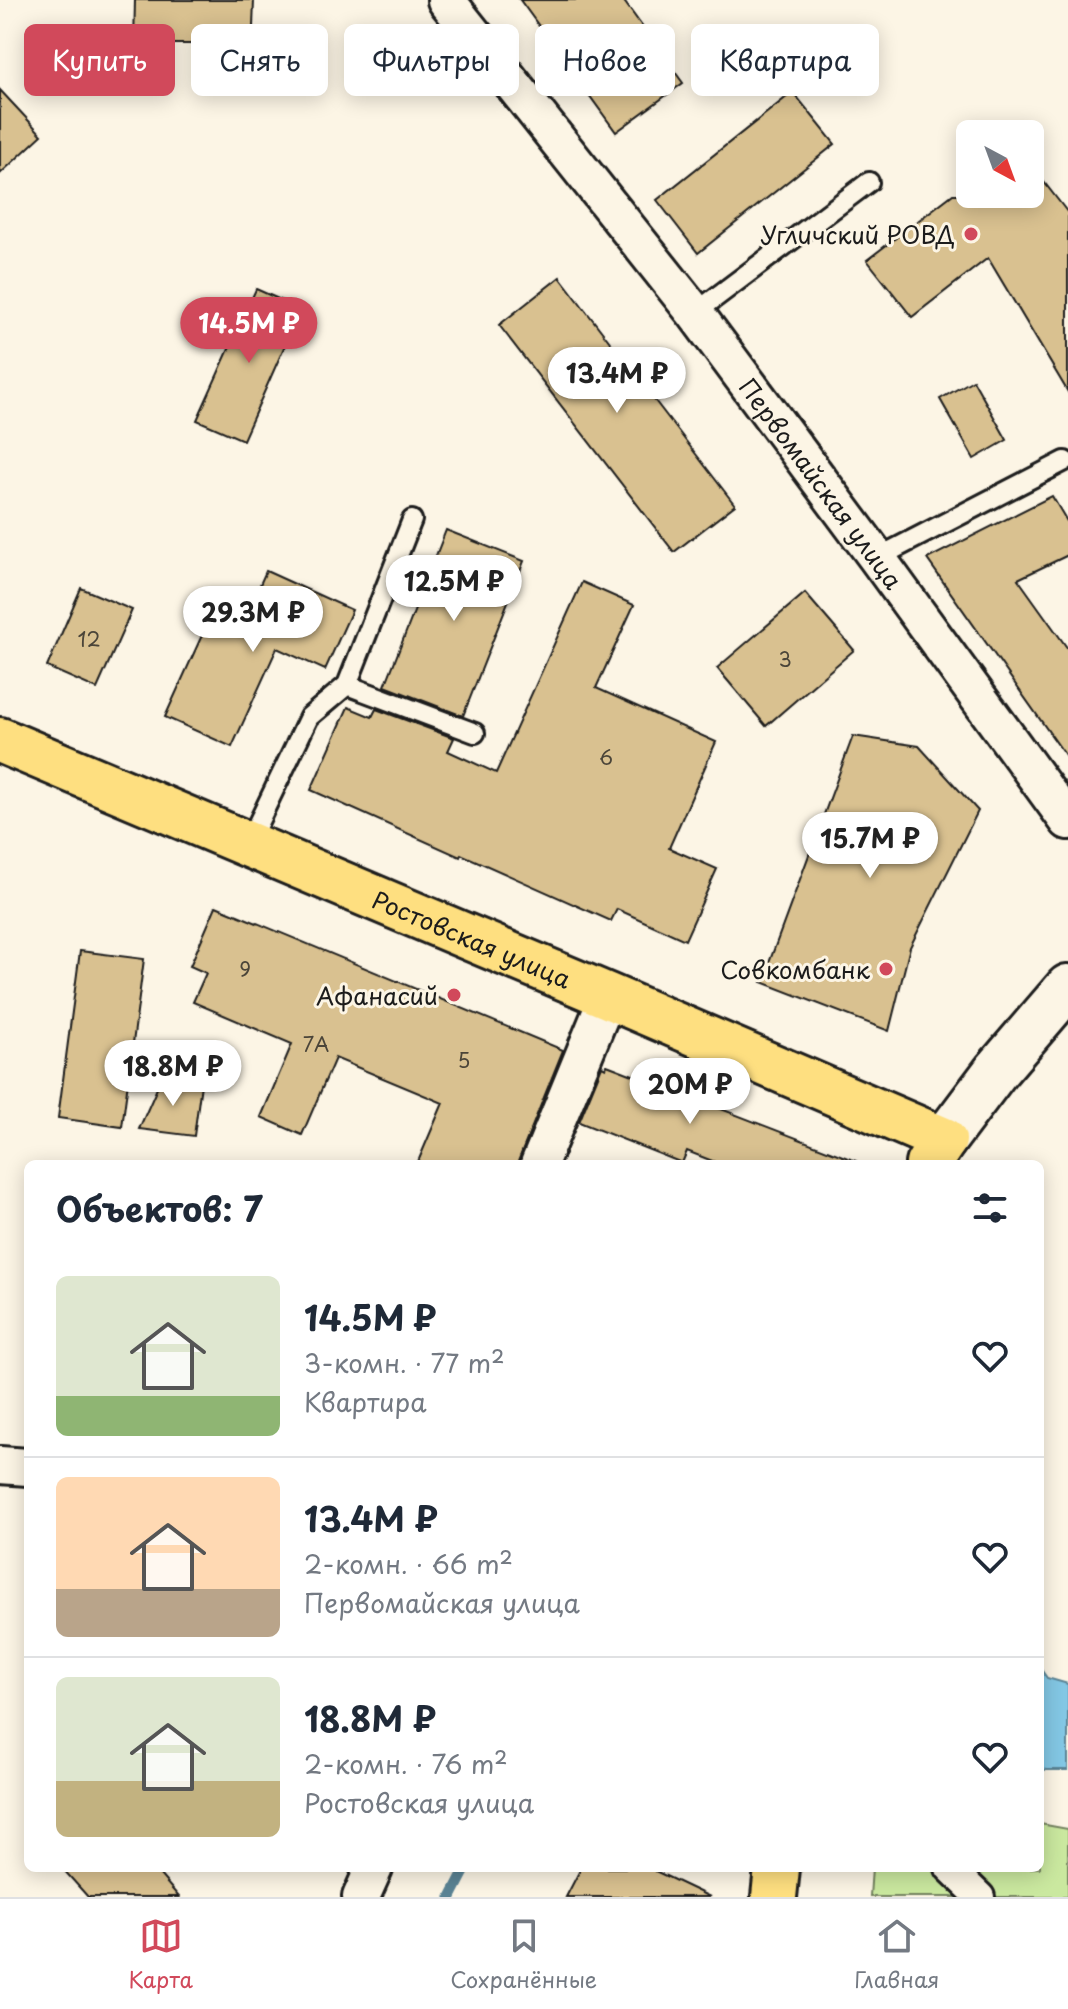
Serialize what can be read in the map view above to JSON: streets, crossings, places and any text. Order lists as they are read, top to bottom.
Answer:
{
  "streets": {
    "main road": ["Ростовская улица"],
    "street": ["Первомайская улица"]
  },
  "places": ["Угличский РОВД", "Совкомбанк", "Афанасий"],
  "house_numbers": [
    "12",
    "3",
    "6",
    "9",
    "7А",
    "5"
  ],
  "north": "bottom right",
  "page": {
    "chip": [
      "Купить",
      "Снять",
      "Фильтры",
      "Новое",
      "Квартира"
    ],
    "price": [
      "14.5M ₽",
      "13.4M ₽",
      "12.5M ₽",
      "29.3M ₽",
      "15.7M ₽",
      "18.8M ₽",
      "20M ₽"
    ],
    "heading": "Объектов: 7",
    "list": [
      {
        "name": "14.5M ₽",
        "note": "3-комн. · 77 m² · Квартира"
      },
      {
        "name": "13.4M ₽",
        "note": "2-комн. · 66 m² · Первомайская улица"
      },
      {
        "name": "18.8M ₽",
        "note": "2-комн. · 76 m² · Ростовская улица"
      }
    ],
    "tabs": ["Карта", "Сохранённые", "Главная"]
  }
}
